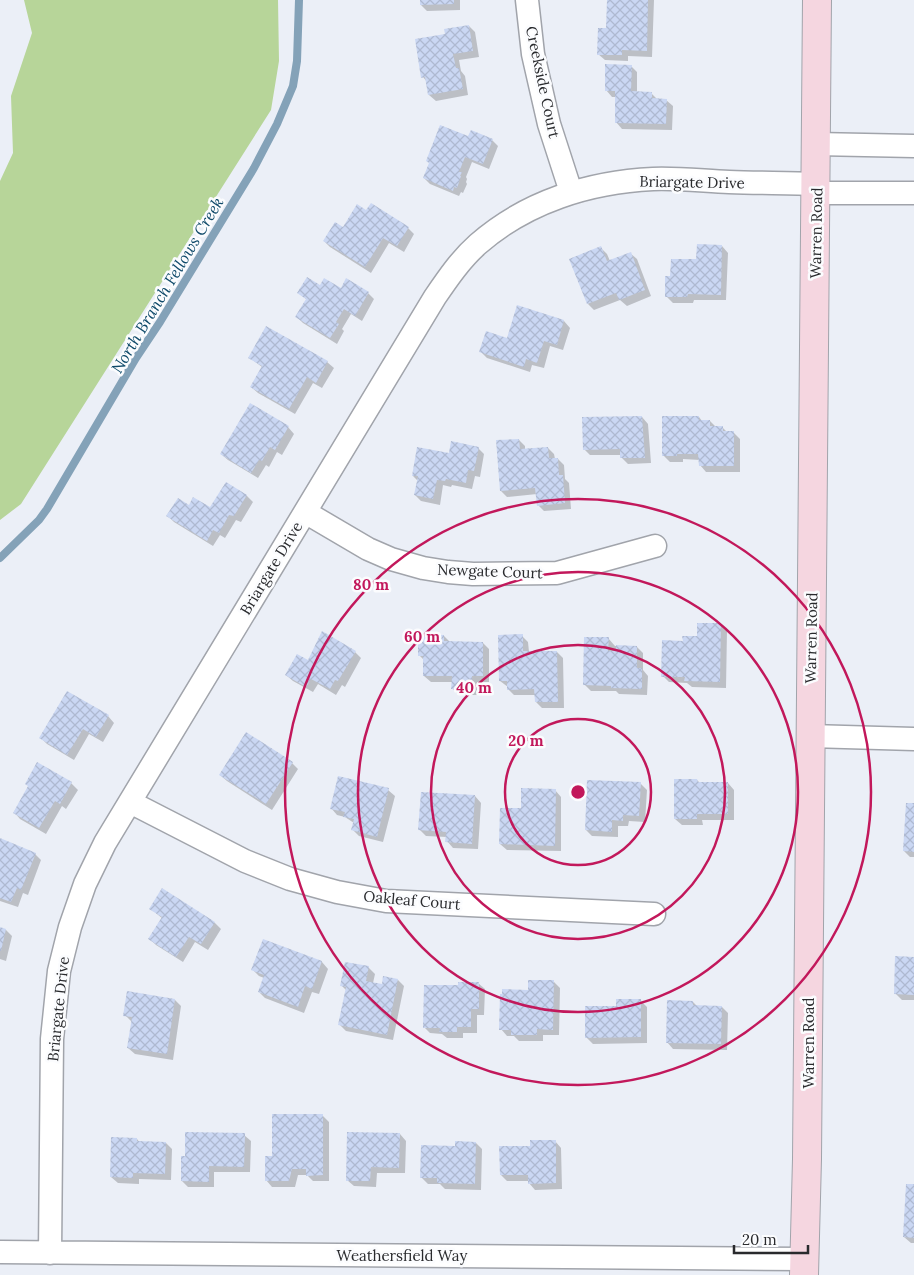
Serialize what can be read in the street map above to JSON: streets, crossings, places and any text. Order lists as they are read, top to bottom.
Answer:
{
  "streets": {
    "main road": ["Warren Road"],
    "street": [
      "Creekside Court",
      "Briargate Drive",
      "Newgate Court",
      "Oakleaf Court",
      "Weathersfield Way"
    ]
  },
  "crossings": [
    ["Creekside Court", "Briargate Drive"],
    ["Briargate Drive", "Warren Road"],
    ["Briargate Drive", "Newgate Court"],
    ["Briargate Drive", "Oakleaf Court"],
    ["Briargate Drive", "Weathersfield Way"],
    ["Warren Road", "Weathersfield Way"]
  ],
  "water": ["North Branch Fellows Creek"],
  "scale_bar": "20 m",
  "rings": [
    "80 m",
    "60 m",
    "40 m",
    "20 m"
  ]
}
